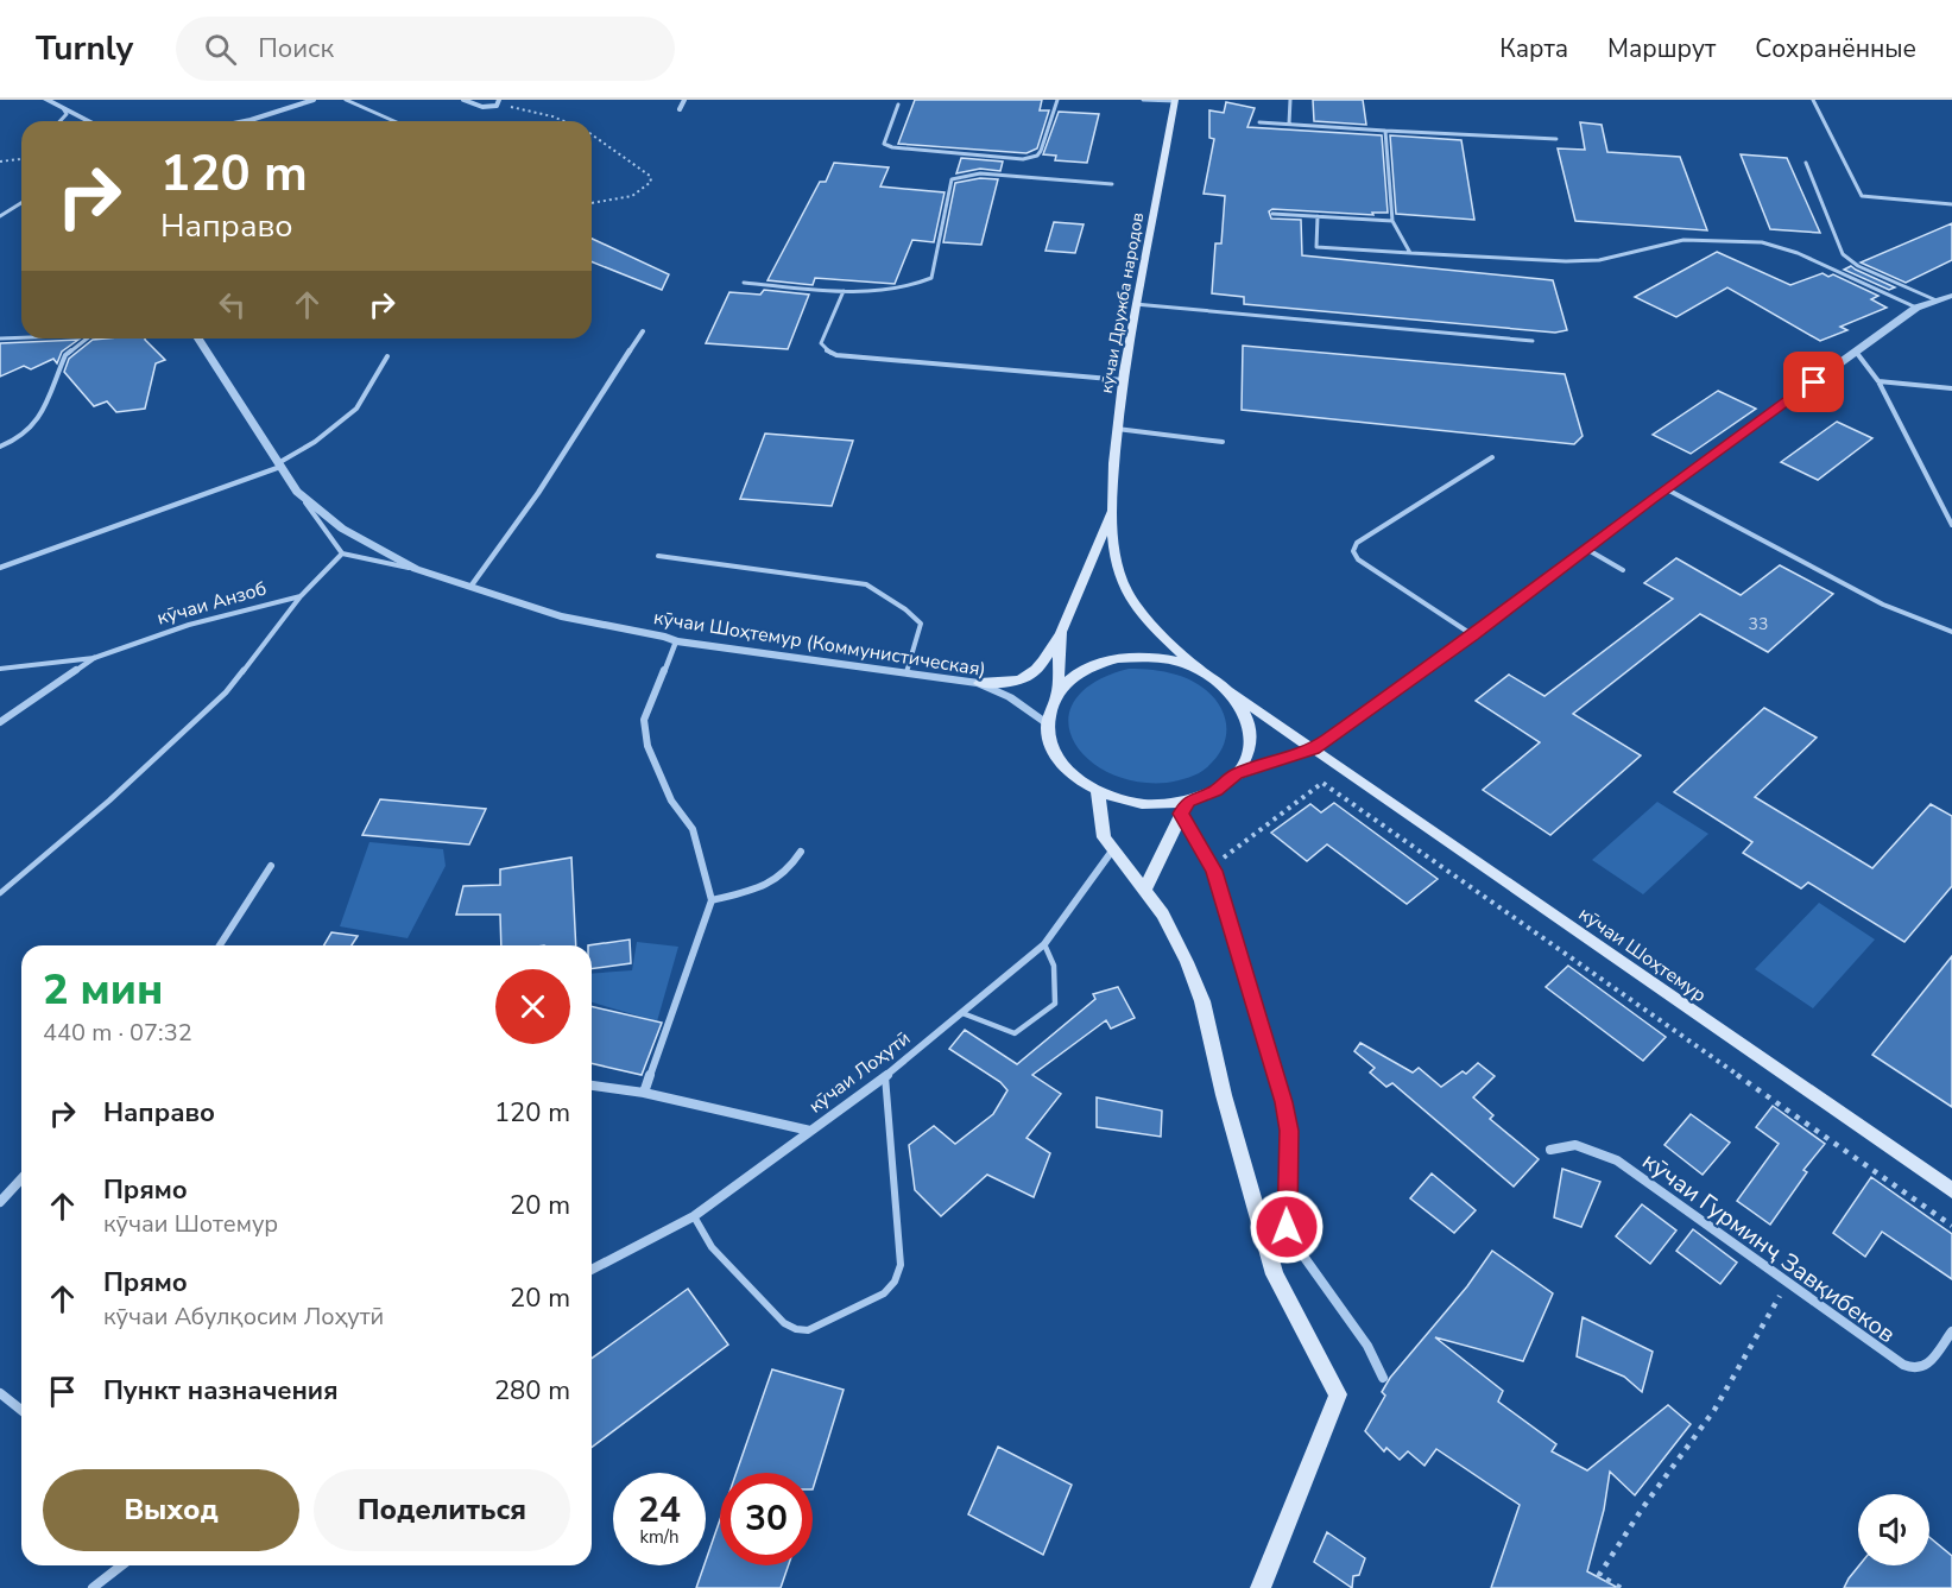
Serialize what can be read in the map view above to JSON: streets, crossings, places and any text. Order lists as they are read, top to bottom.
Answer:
{
  "streets": {
    "main road": ["кӯчаи Дружба народов", "кӯчаи Шоҳтемур"],
    "street": ["кӯчаи Шоҳтемур (Коммунистическая)", "кӯчаи Лоҳутӣ", "кӯчаи Гурминҷ Завқибеков"],
    "lane": ["кӯчаи Анзоб"]
  },
  "crossings": [
    ["кӯчаи Шоҳтемур (Коммунистическая)", "кӯчаи Шоҳтемур"]
  ],
  "house_numbers": ["33"],
  "page": {
    "header": "Turnly",
    "search": "Поиск",
    "nav": ["Карта", "Маршрут", "Сохранённые"],
    "turn": ["120 m", "Направо"],
    "heading": ["2 мин", "440 m · 07:32"],
    "list": [
      {
        "name": "Направо",
        "value": "120 m"
      },
      {
        "name": "Прямо",
        "note": "кӯчаи Шотемур",
        "value": "20 m"
      },
      {
        "name": "Прямо",
        "note": "кӯчаи Абулқосим Лоҳутӣ",
        "value": "20 m"
      },
      {
        "name": "Пункт назначения",
        "value": "280 m"
      }
    ],
    "buttons": ["Выход", "Поделиться"],
    "speed": "24 km/h",
    "limit": "30"
  }
}
